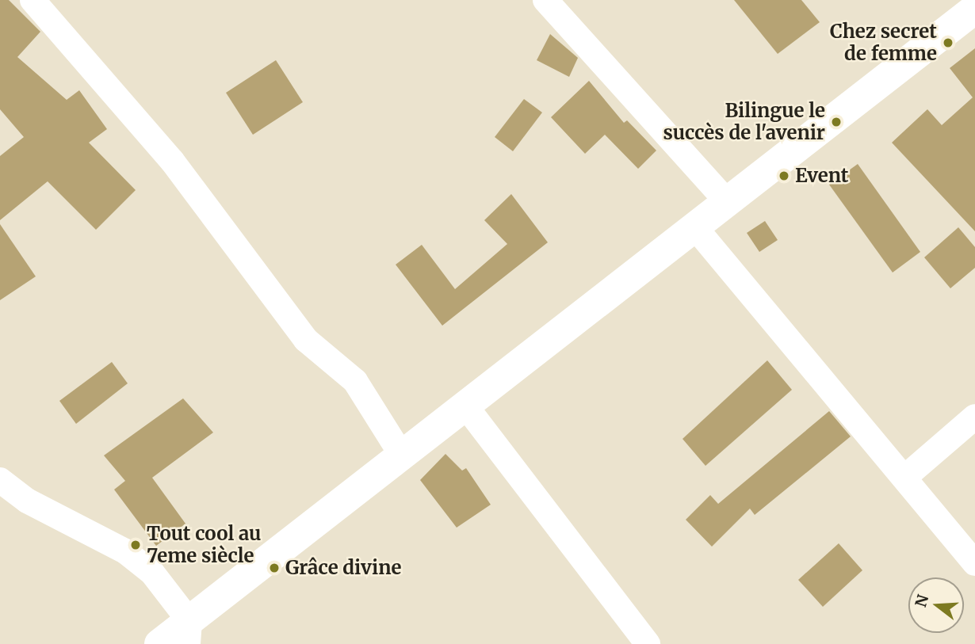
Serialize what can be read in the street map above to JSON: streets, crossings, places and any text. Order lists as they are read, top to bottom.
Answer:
{
  "places": [
    "Chez secret de femme",
    "Bilingue le succès de l'avenir",
    "Event",
    "Tout cool au 7eme siècle",
    "Grâce divine"
  ],
  "north": "left"
}
